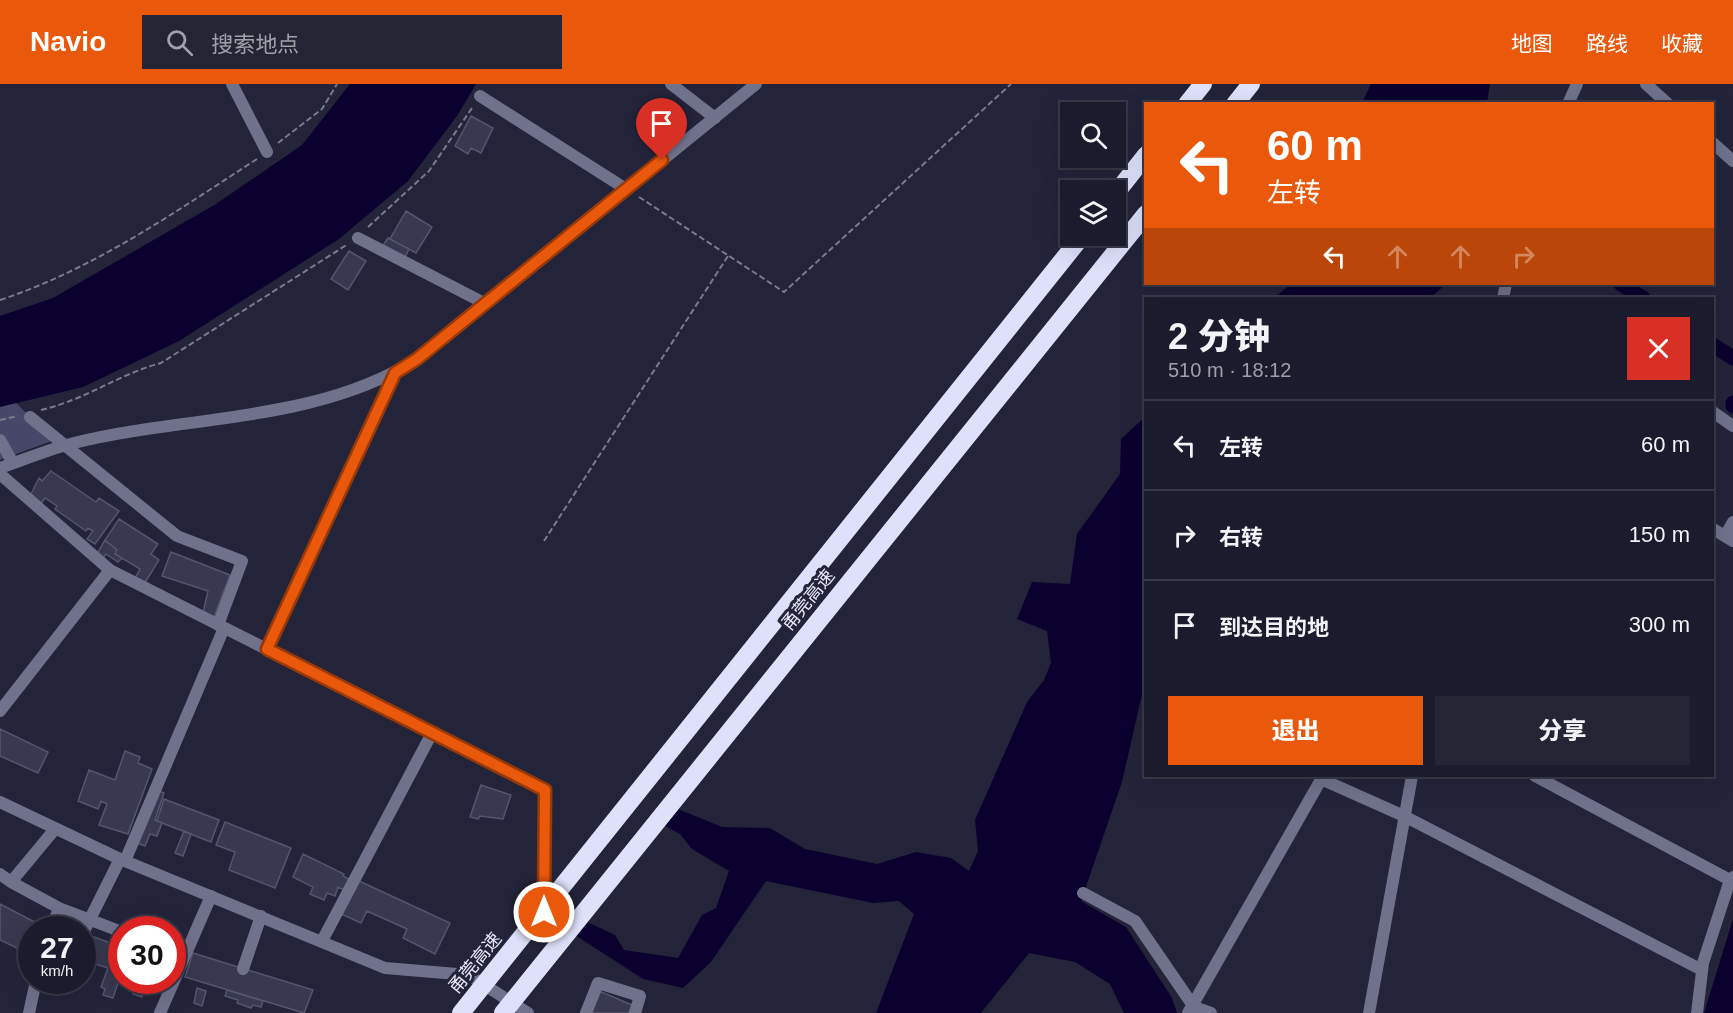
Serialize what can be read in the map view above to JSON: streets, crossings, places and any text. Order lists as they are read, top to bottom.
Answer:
{
  "streets": {
    "highway": ["甬莞高速"]
  },
  "page": {
    "header": "Navio",
    "search": "搜索地点",
    "nav": ["地图", "路线", "收藏"],
    "turn": ["60 m", "左转"],
    "heading": ["2 分钟", "510 m · 18:12"],
    "list": [
      {
        "name": "左转",
        "value": "60 m"
      },
      {
        "name": "右转",
        "value": "150 m"
      },
      {
        "name": "到达目的地",
        "value": "300 m"
      }
    ],
    "buttons": ["退出", "分享"],
    "speed": "27 km/h",
    "limit": "30"
  }
}
